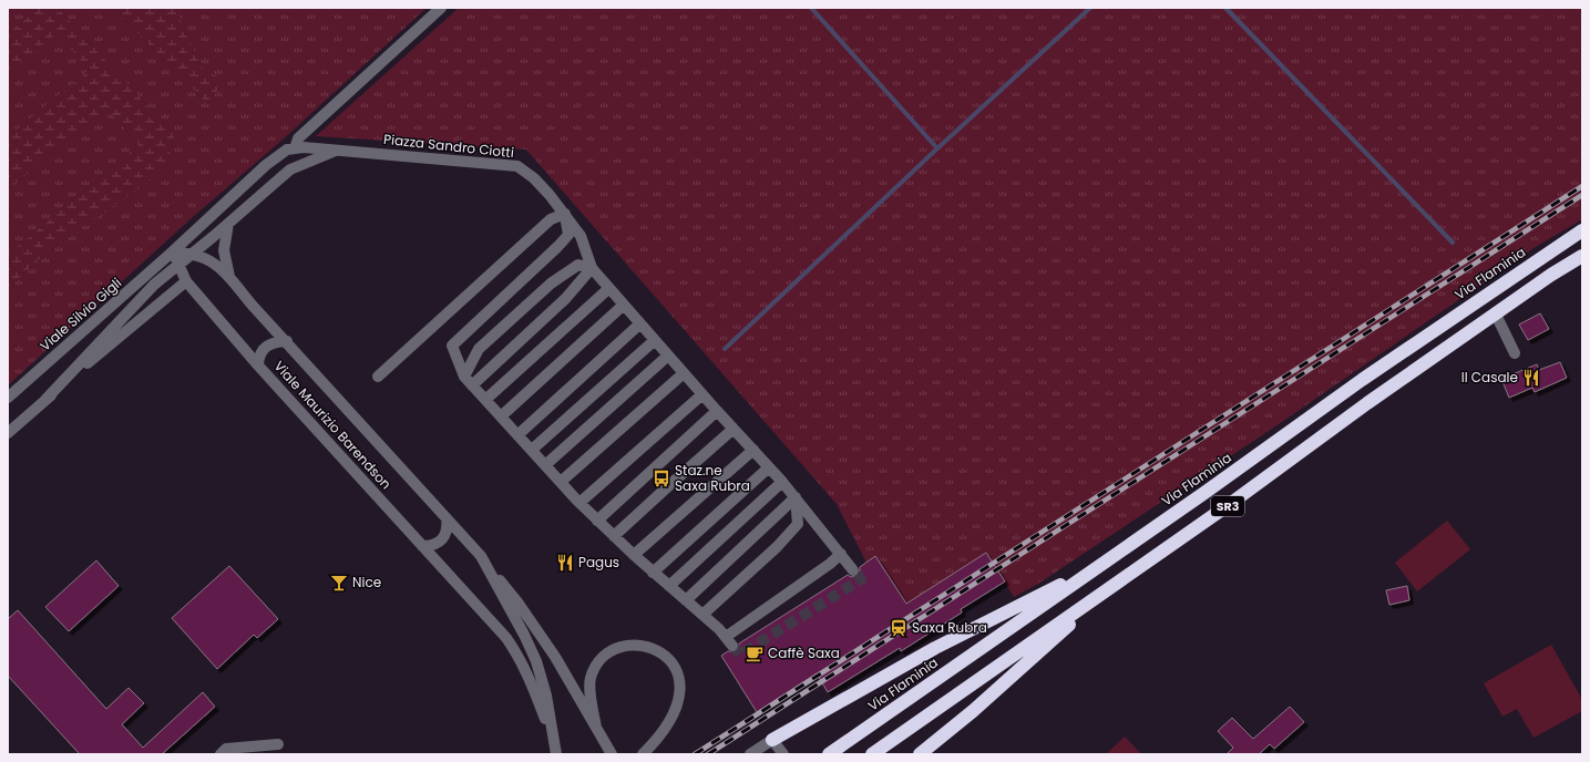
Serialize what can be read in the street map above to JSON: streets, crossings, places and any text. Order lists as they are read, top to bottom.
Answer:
{
  "streets": {
    "highway": ["Via Flaminia", "SR3"],
    "street": ["Piazza Sandro Ciotti", "Viale Silvio Gigli", "Viale Maurizio Barendson"]
  },
  "crossings": [
    ["Piazza Sandro Ciotti", "Viale Silvio Gigli"],
    ["Piazza Sandro Ciotti", "Viale Maurizio Barendson"],
    ["Viale Silvio Gigli", "Viale Maurizio Barendson"]
  ],
  "places": {
    "restaurant": ["Il Casale", "Pagus"],
    "bus stop": ["Staz.ne Saxa Rubra"],
    "bar": ["Nice"],
    "station": ["Saxa Rubra"],
    "cafe": ["Caffè Saxa"]
  }
}
